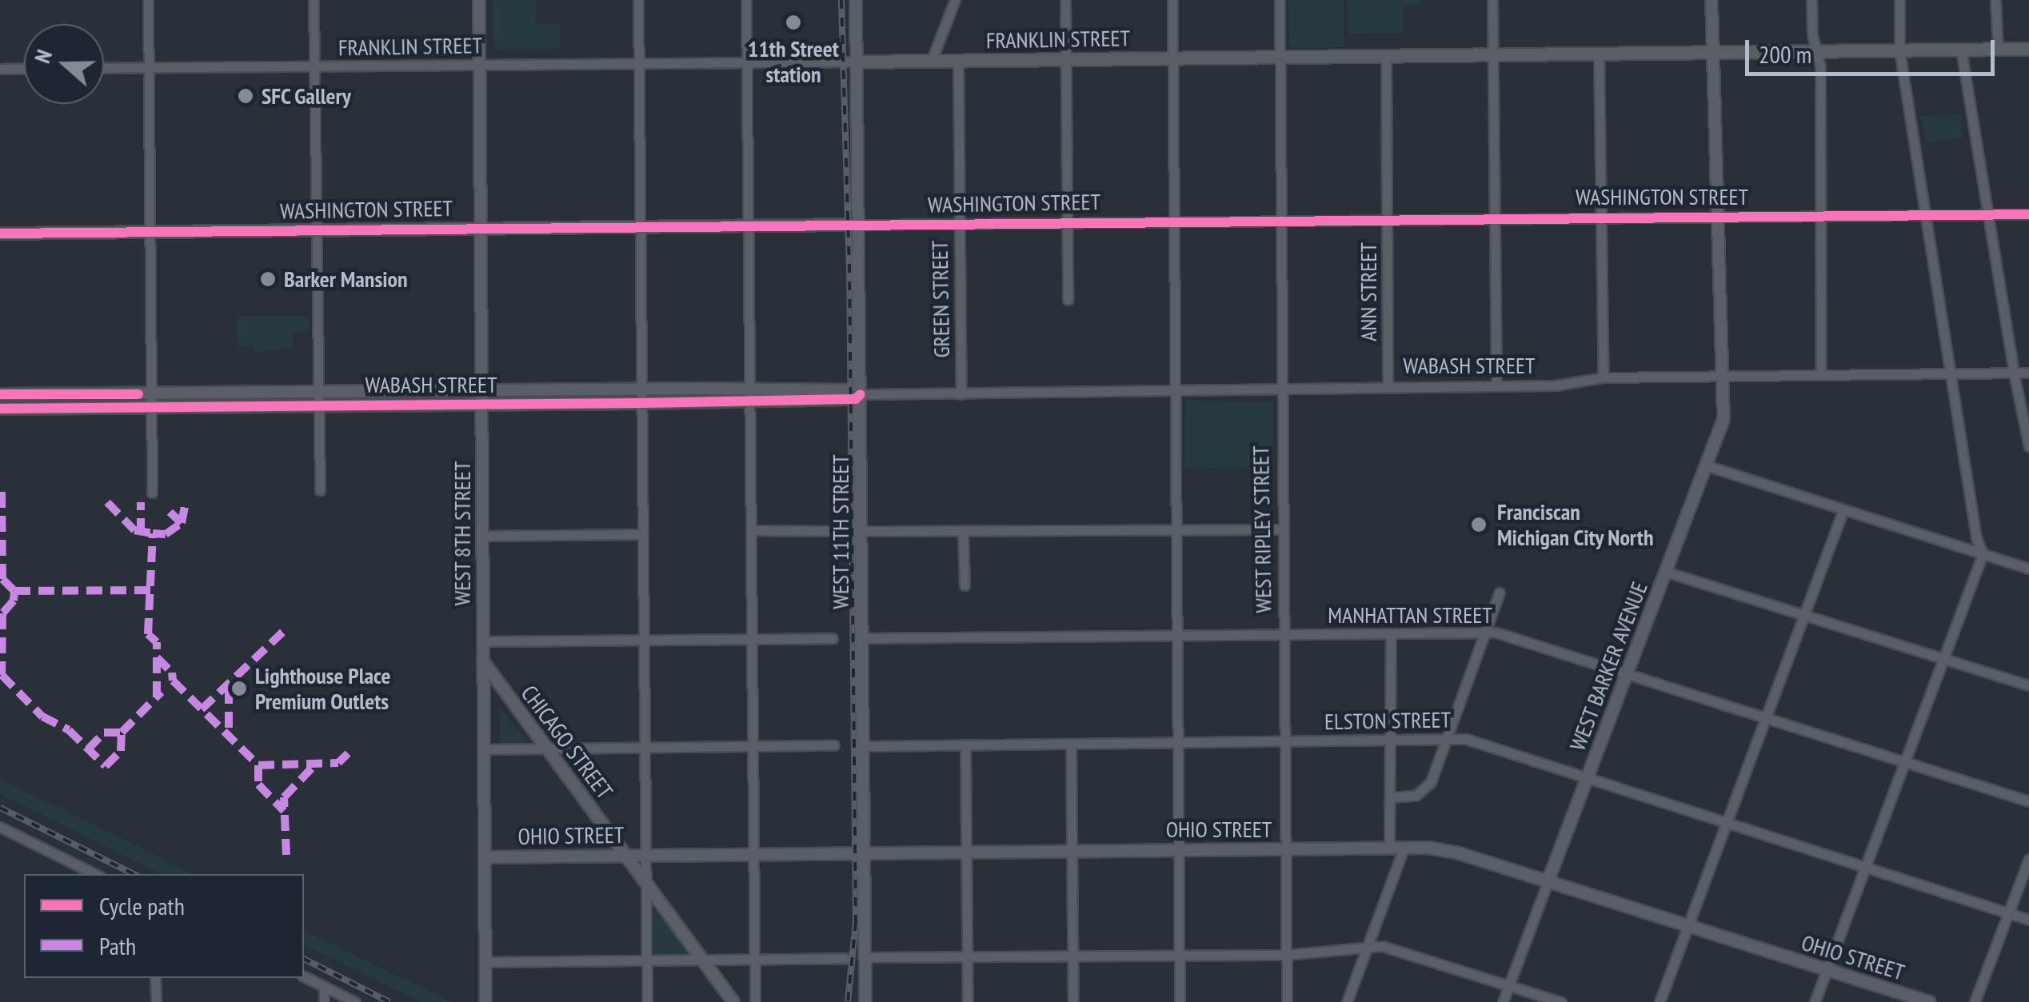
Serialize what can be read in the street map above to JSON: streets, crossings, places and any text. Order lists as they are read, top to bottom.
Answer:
{
  "streets": {
    "main road": ["FRANKLIN STREET"],
    "street": [
      "WASHINGTON STREET",
      "ANN STREET",
      "GREEN STREET",
      "WABASH STREET",
      "WEST RIPLEY STREET",
      "WEST 11TH STREET",
      "WEST 8TH STREET",
      "MANHATTAN STREET",
      "WEST BARKER AVENUE",
      "ELSTON STREET",
      "CHICAGO STREET",
      "OHIO STREET"
    ]
  },
  "crossings": [
    ["FRANKLIN STREET", "ANN STREET"],
    ["FRANKLIN STREET", "GREEN STREET"],
    ["FRANKLIN STREET", "WEST RIPLEY STREET"],
    ["FRANKLIN STREET", "WEST 11TH STREET"],
    ["FRANKLIN STREET", "WEST 8TH STREET"],
    ["FRANKLIN STREET", "WEST BARKER AVENUE"],
    ["WASHINGTON STREET", "ANN STREET"],
    ["WASHINGTON STREET", "GREEN STREET"],
    ["WASHINGTON STREET", "WEST RIPLEY STREET"],
    ["WASHINGTON STREET", "WEST 11TH STREET"],
    ["WASHINGTON STREET", "WEST 8TH STREET"],
    ["WASHINGTON STREET", "WEST BARKER AVENUE"],
    ["ANN STREET", "WABASH STREET"],
    ["GREEN STREET", "WABASH STREET"],
    ["WABASH STREET", "WEST RIPLEY STREET"],
    ["WABASH STREET", "WEST 11TH STREET"],
    ["WABASH STREET", "WEST 8TH STREET"],
    ["WABASH STREET", "WEST BARKER AVENUE"],
    ["WEST RIPLEY STREET", "MANHATTAN STREET"],
    ["WEST RIPLEY STREET", "ELSTON STREET"],
    ["WEST RIPLEY STREET", "OHIO STREET"],
    ["WEST 11TH STREET", "MANHATTAN STREET"],
    ["WEST 11TH STREET", "ELSTON STREET"],
    ["WEST 11TH STREET", "OHIO STREET"],
    ["WEST 8TH STREET", "CHICAGO STREET"],
    ["WEST 8TH STREET", "OHIO STREET"],
    ["MANHATTAN STREET", "WEST BARKER AVENUE"],
    ["WEST BARKER AVENUE", "ELSTON STREET"],
    ["WEST BARKER AVENUE", "OHIO STREET"],
    ["CHICAGO STREET", "OHIO STREET"]
  ],
  "places": [
    "11th Street station",
    "SFC Gallery",
    "Barker Mansion",
    "Franciscan Michigan City North",
    "Lighthouse Place Premium Outlets"
  ],
  "legend": ["Cycle path", "Path"],
  "scale_bar": "200 m",
  "north": "left"
}
